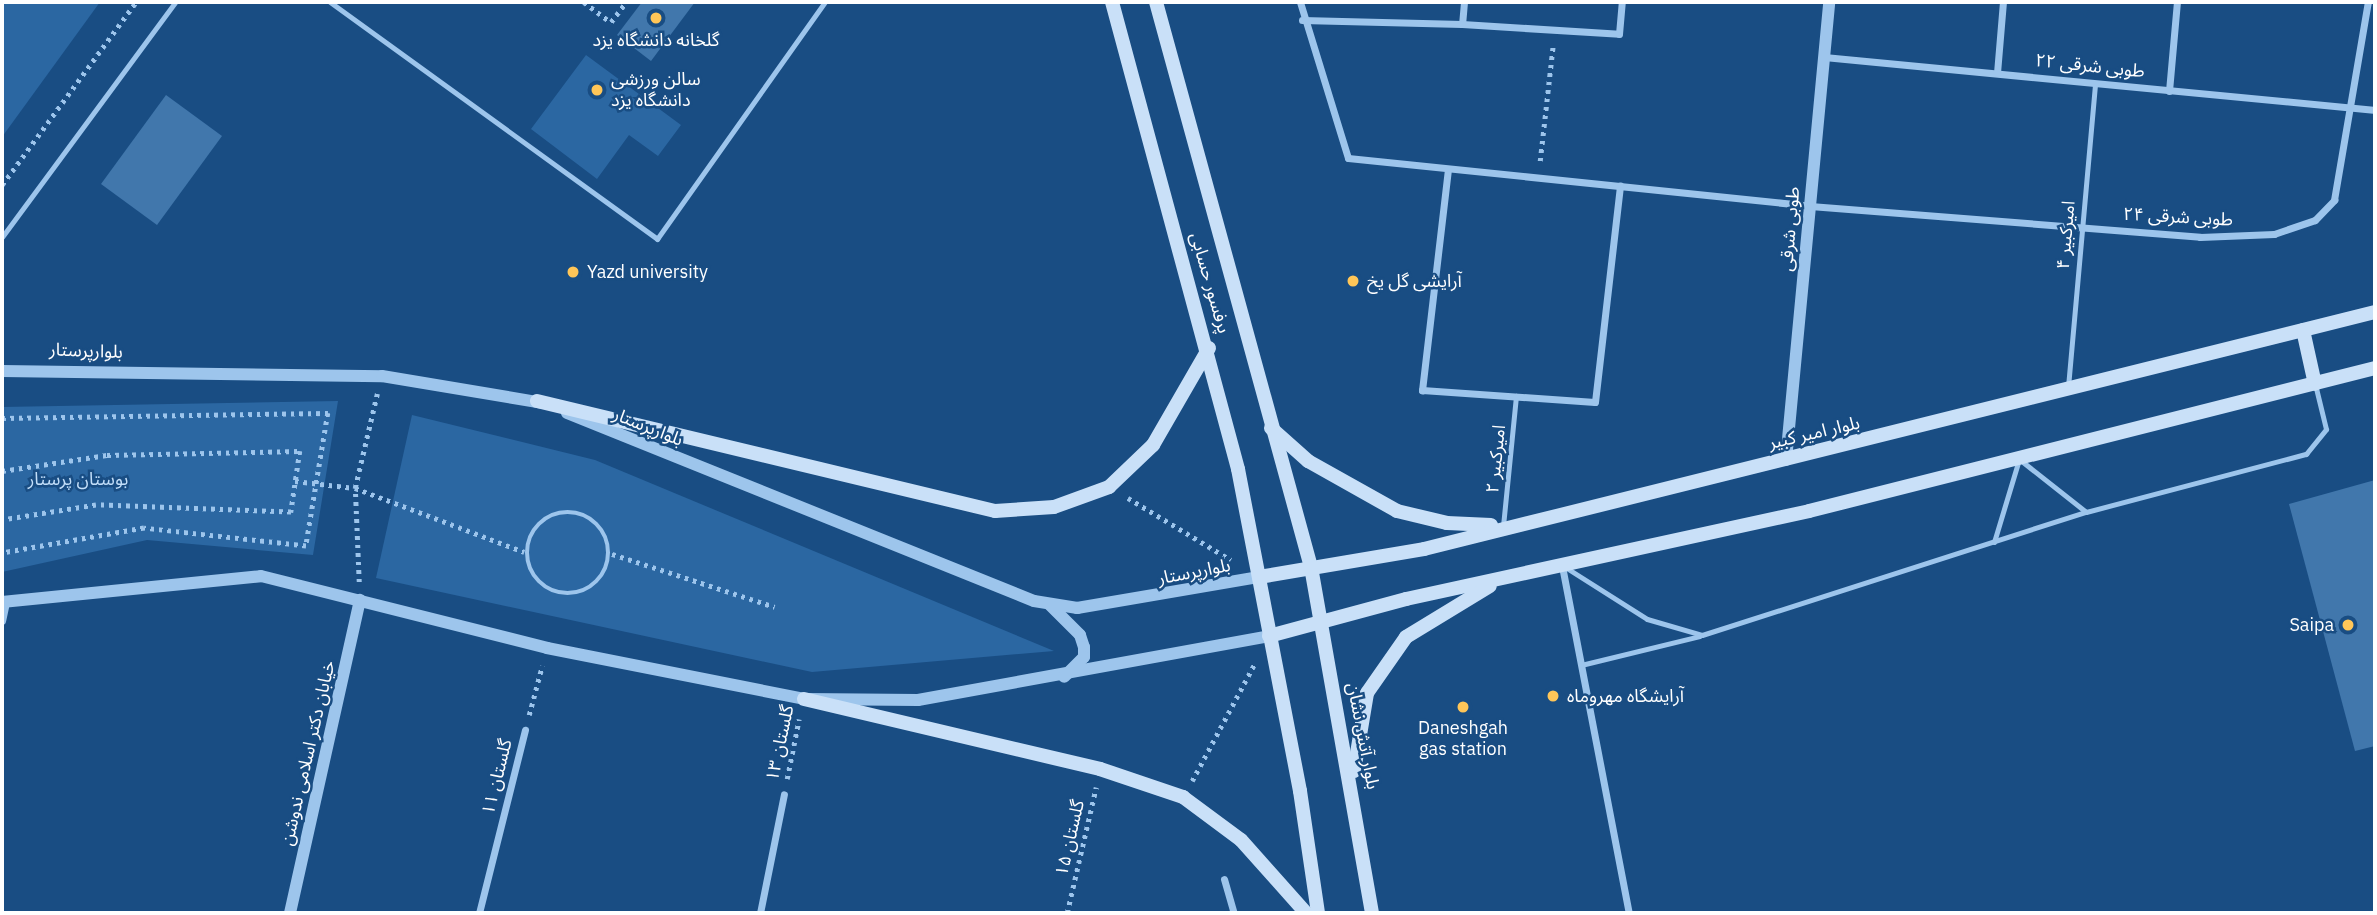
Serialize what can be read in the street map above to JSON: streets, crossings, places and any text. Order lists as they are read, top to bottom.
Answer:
{
  "streets": {
    "main road": ["پرفسور حسابی", "بلوار امیر کبیر", "بلوار آتش نشان"],
    "street": [
      "طوبی شرقی ۲۲",
      "طوبی شرقی ۲۴",
      "طوبی شرقی",
      "بلوارپرستار",
      "خيابان دکتر اسلامی ندوشن",
      "گلستان ۱۱"
    ],
    "lane": ["امیرکبیر ۴", "امیرکبیر ۲"],
    "path": ["گلستان ۱۳", "گلستان ۱۵"]
  },
  "crossings": [
    ["طوبی شرقی ۲۲", "طوبی شرقی ۲۴"],
    ["طوبی شرقی ۲۲", "طوبی شرقی"],
    ["طوبی شرقی ۲۲", "امیرکبیر ۴"],
    ["طوبی شرقی ۲۴", "طوبی شرقی"],
    ["طوبی شرقی ۲۴", "امیرکبیر ۴"],
    ["طوبی شرقی", "بلوار امیر کبیر"],
    ["امیرکبیر ۴", "بلوار امیر کبیر"],
    ["پرفسور حسابی", "بلوارپرستار"],
    ["پرفسور حسابی", "بلوار امیر کبیر"],
    ["پرفسور حسابی", "بلوار آتش نشان"],
    ["بلوارپرستار", "بلوار امیر کبیر"],
    ["بلوار امیر کبیر", "امیرکبیر ۲"],
    ["بلوار امیر کبیر", "بلوار آتش نشان"]
  ],
  "parks": ["بوستان پرستار"],
  "places": [
    "گلخانه دانشگاه یزد",
    "سالن ورزشی دانشگاه یزد",
    "Yazd university",
    "آرایشی گل یخ",
    "Saipa",
    "آرایشگاه مهروماه",
    "Daneshgah gas station"
  ]
}
